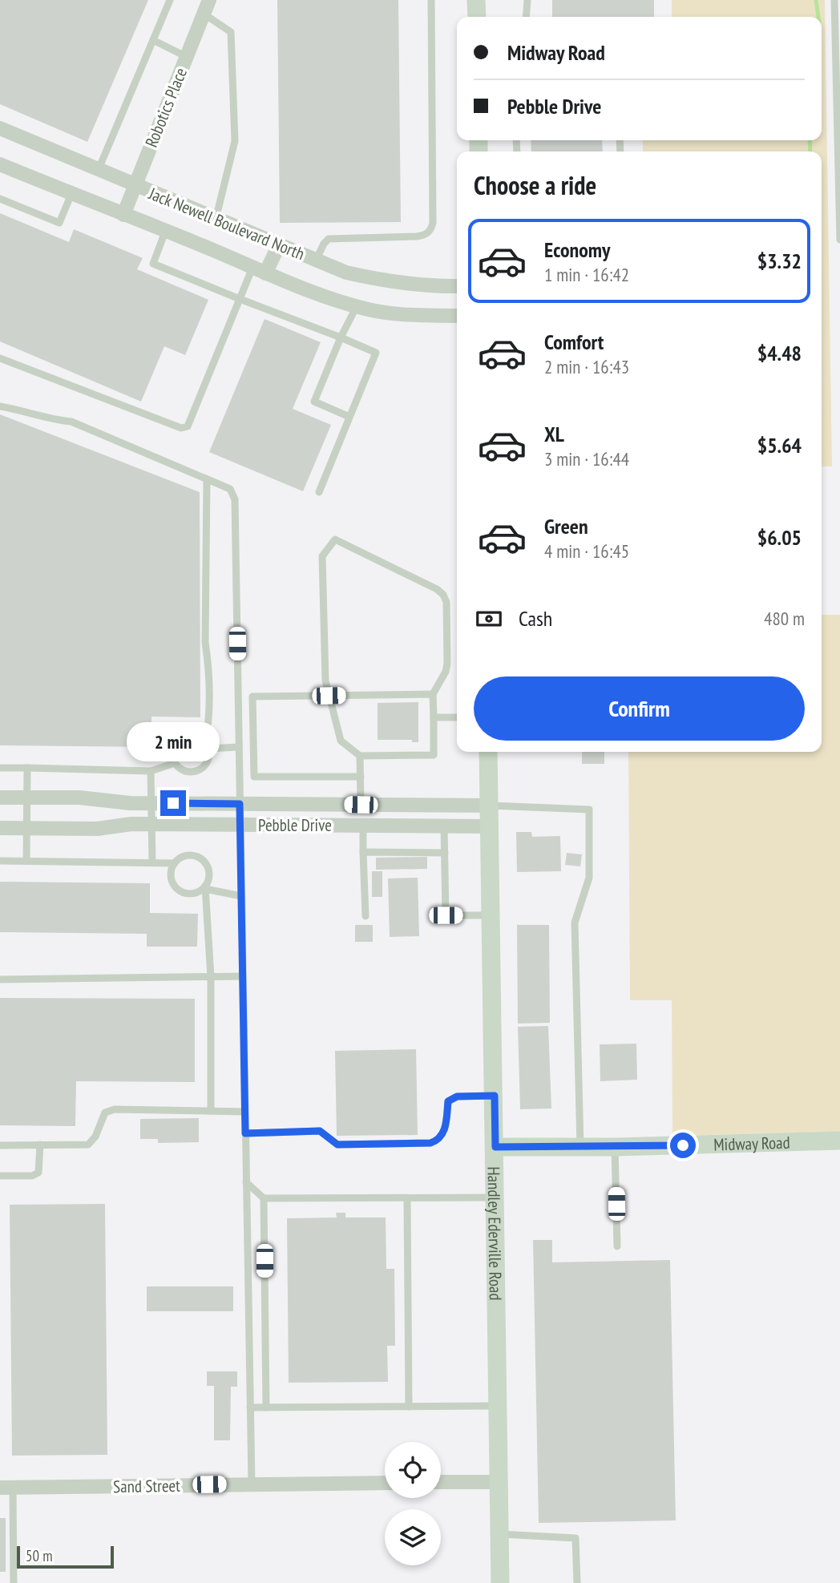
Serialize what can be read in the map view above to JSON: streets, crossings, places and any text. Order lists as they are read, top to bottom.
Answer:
{
  "streets": {
    "main road": ["Midway Road", "Handley Ederville Road"],
    "street": [
      "Robotics Place",
      "Jack Newell Boulevard North",
      "Pebble Drive",
      "Sand Street"
    ]
  },
  "crossings": [
    ["Robotics Place", "Jack Newell Boulevard North"],
    ["Pebble Drive", "Handley Ederville Road"],
    ["Midway Road", "Handley Ederville Road"]
  ],
  "scale_bar": "50 m",
  "page": {
    "banner": ["Midway Road", "Pebble Drive"],
    "heading": "Choose a ride",
    "list": [
      {
        "name": "Economy",
        "note": "1 min · 16:42",
        "value": "$3.32"
      },
      {
        "name": "Comfort",
        "note": "2 min · 16:43",
        "value": "$4.48"
      },
      {
        "name": "XL",
        "note": "3 min · 16:44",
        "value": "$5.64"
      },
      {
        "name": "Green",
        "note": "4 min · 16:45",
        "value": "$6.05"
      }
    ],
    "pay": ["Cash", "480 m"],
    "buttons": "Confirm",
    "bubble": "2 min",
    "scale": "50 m"
  }
}
